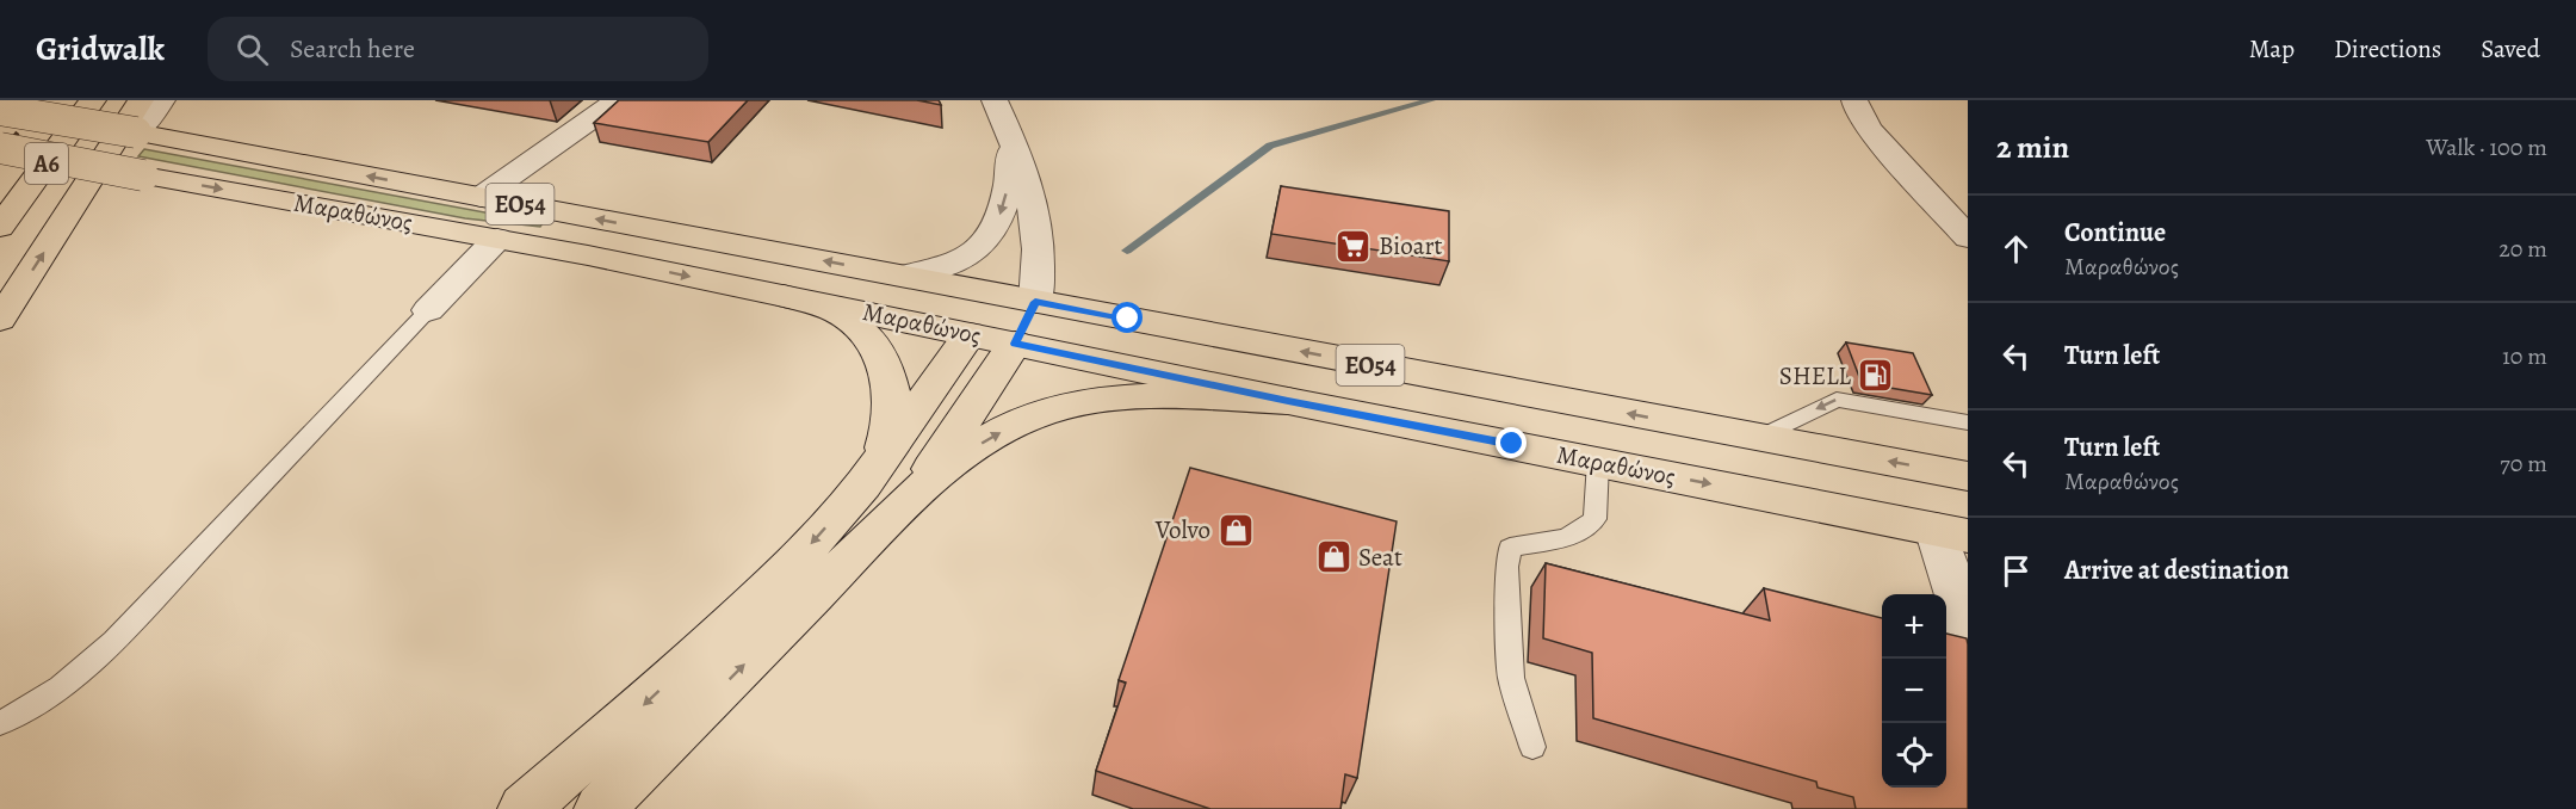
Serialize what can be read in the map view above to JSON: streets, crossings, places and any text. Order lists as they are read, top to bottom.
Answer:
{
  "streets": {
    "main road": ["Α6", "ΕΟ54", "Μαραθώνος"]
  },
  "places": {
    "supermarket": ["Bioart"],
    "fuel station": ["SHELL"],
    "shop": ["Volvo", "Seat"]
  },
  "page": {
    "header": "Gridwalk",
    "search": "Search here",
    "nav": ["Map", "Directions", "Saved"],
    "heading": ["2 min", "Walk · 100 m"],
    "list": [
      ["Continue", "Μαραθώνος", "20 m"],
      ["Turn left", "10 m"],
      ["Turn left", "Μαραθώνος", "70 m"],
      "Arrive at destination"
    ],
    "map_buttons": ["+", "−"]
  }
}
